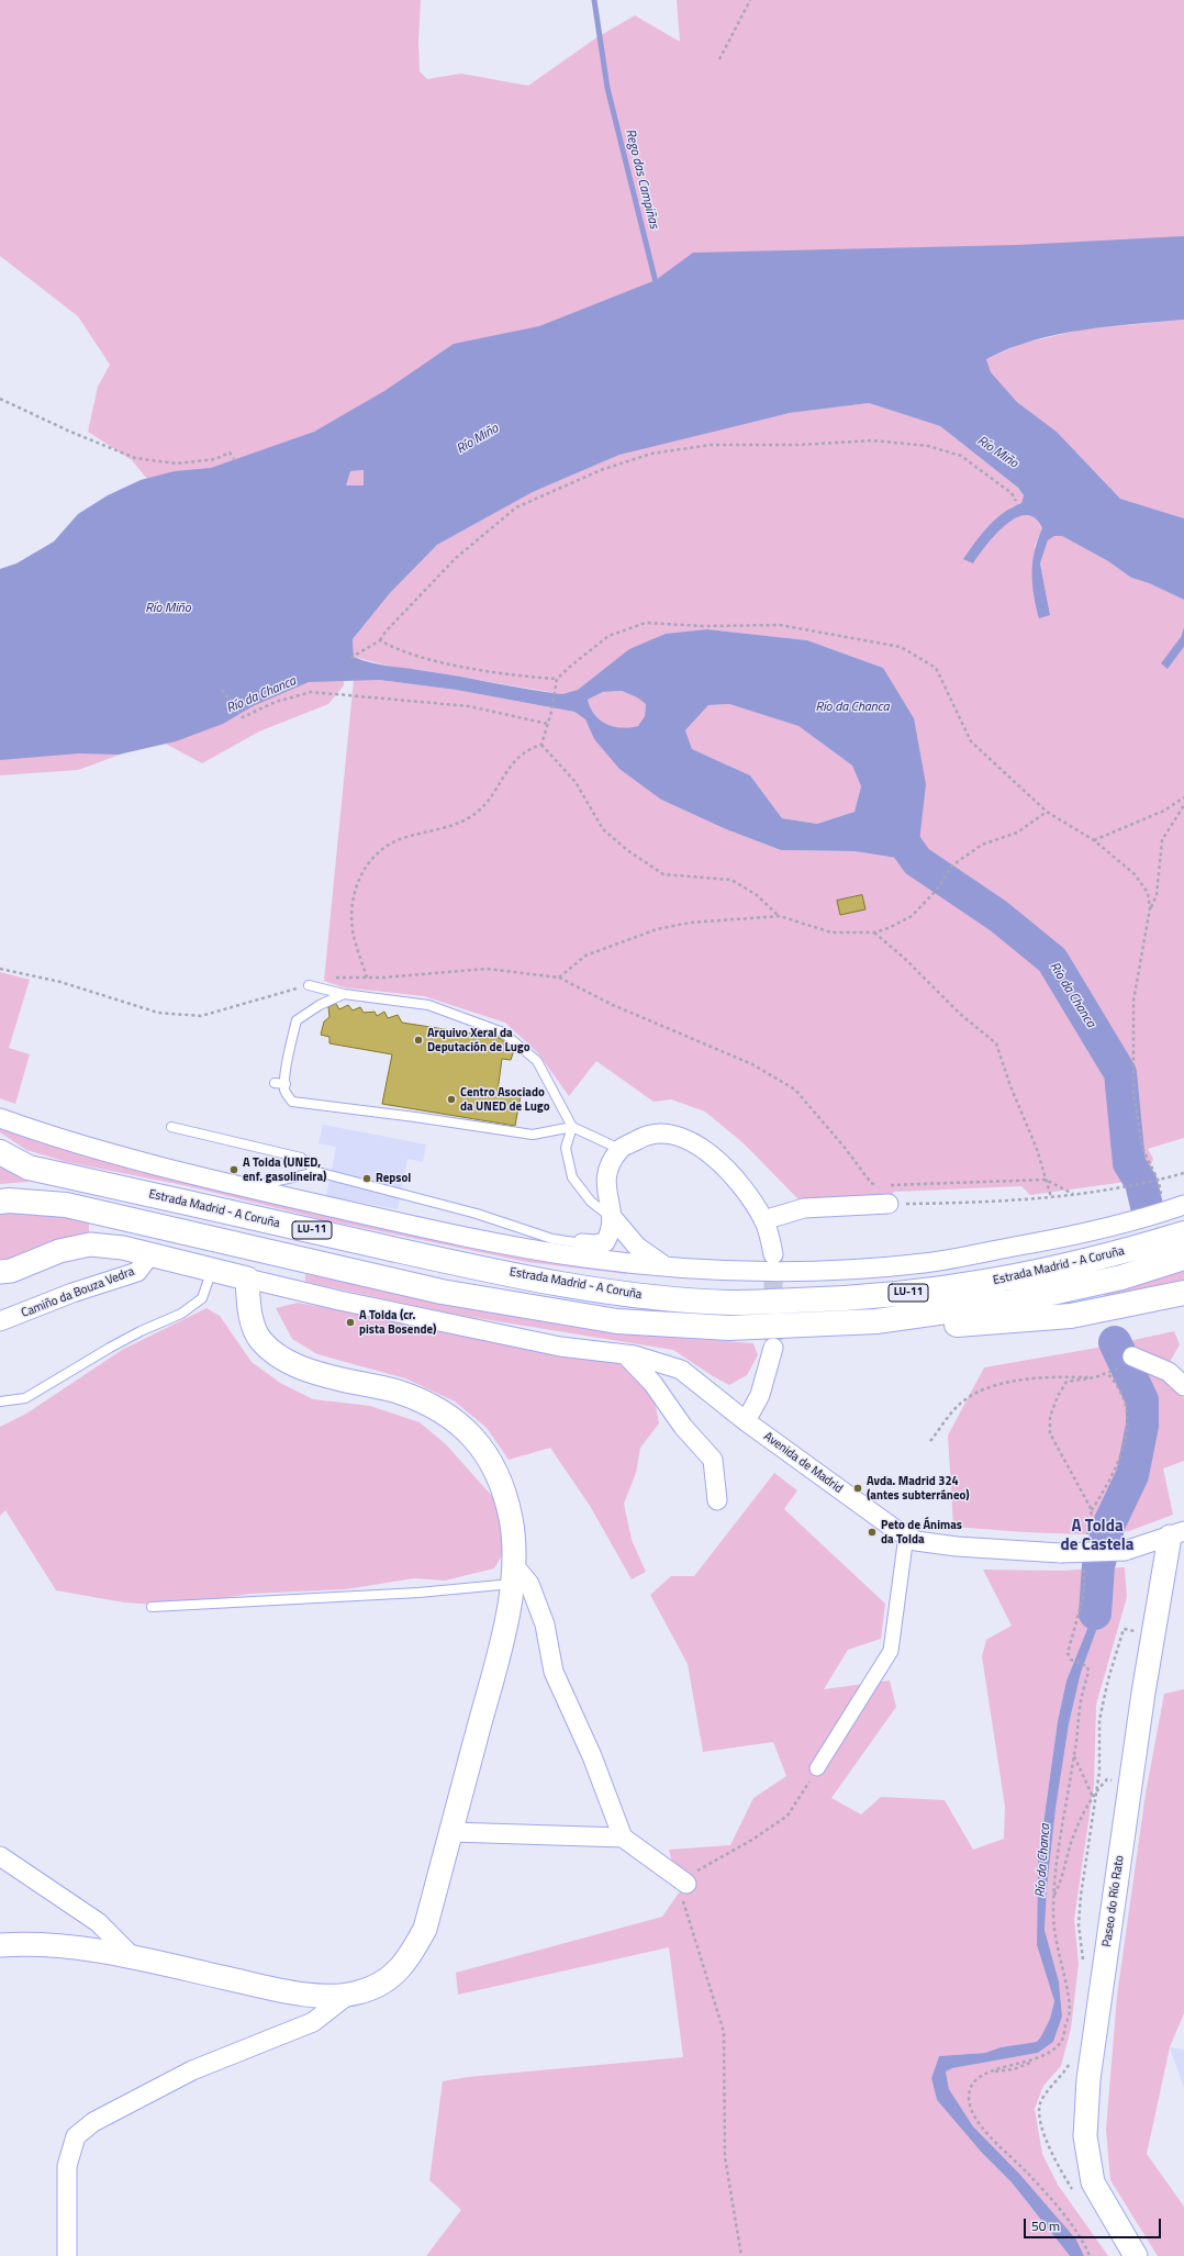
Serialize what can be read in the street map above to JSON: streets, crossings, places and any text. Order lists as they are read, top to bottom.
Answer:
{
  "streets": {
    "highway": ["Estrada Madrid - A Coruña", "LU-11"],
    "street": ["Camiño da Bouza Vedra", "Avenida de Madrid", "Paseo do Río Rato"]
  },
  "crossings": [
    ["Avenida de Madrid", "Paseo do Río Rato"]
  ],
  "districts": ["A Tolda de Castela"],
  "water": ["Rego das Campiñas", "Río Miño", "Río da Chanca"],
  "places": [
    "Arquivo Xeral da Deputación de Lugo",
    "Centro Asociado da UNED de Lugo",
    "A Tolda (UNED, enf. gasolineira)",
    "Repsol",
    "A Tolda (cr. pista Bosende)",
    "Avda. Madrid 324 (antes subterráneo)",
    "Peto de Ánimas da Tolda"
  ],
  "scale_bar": "50 m"
}
